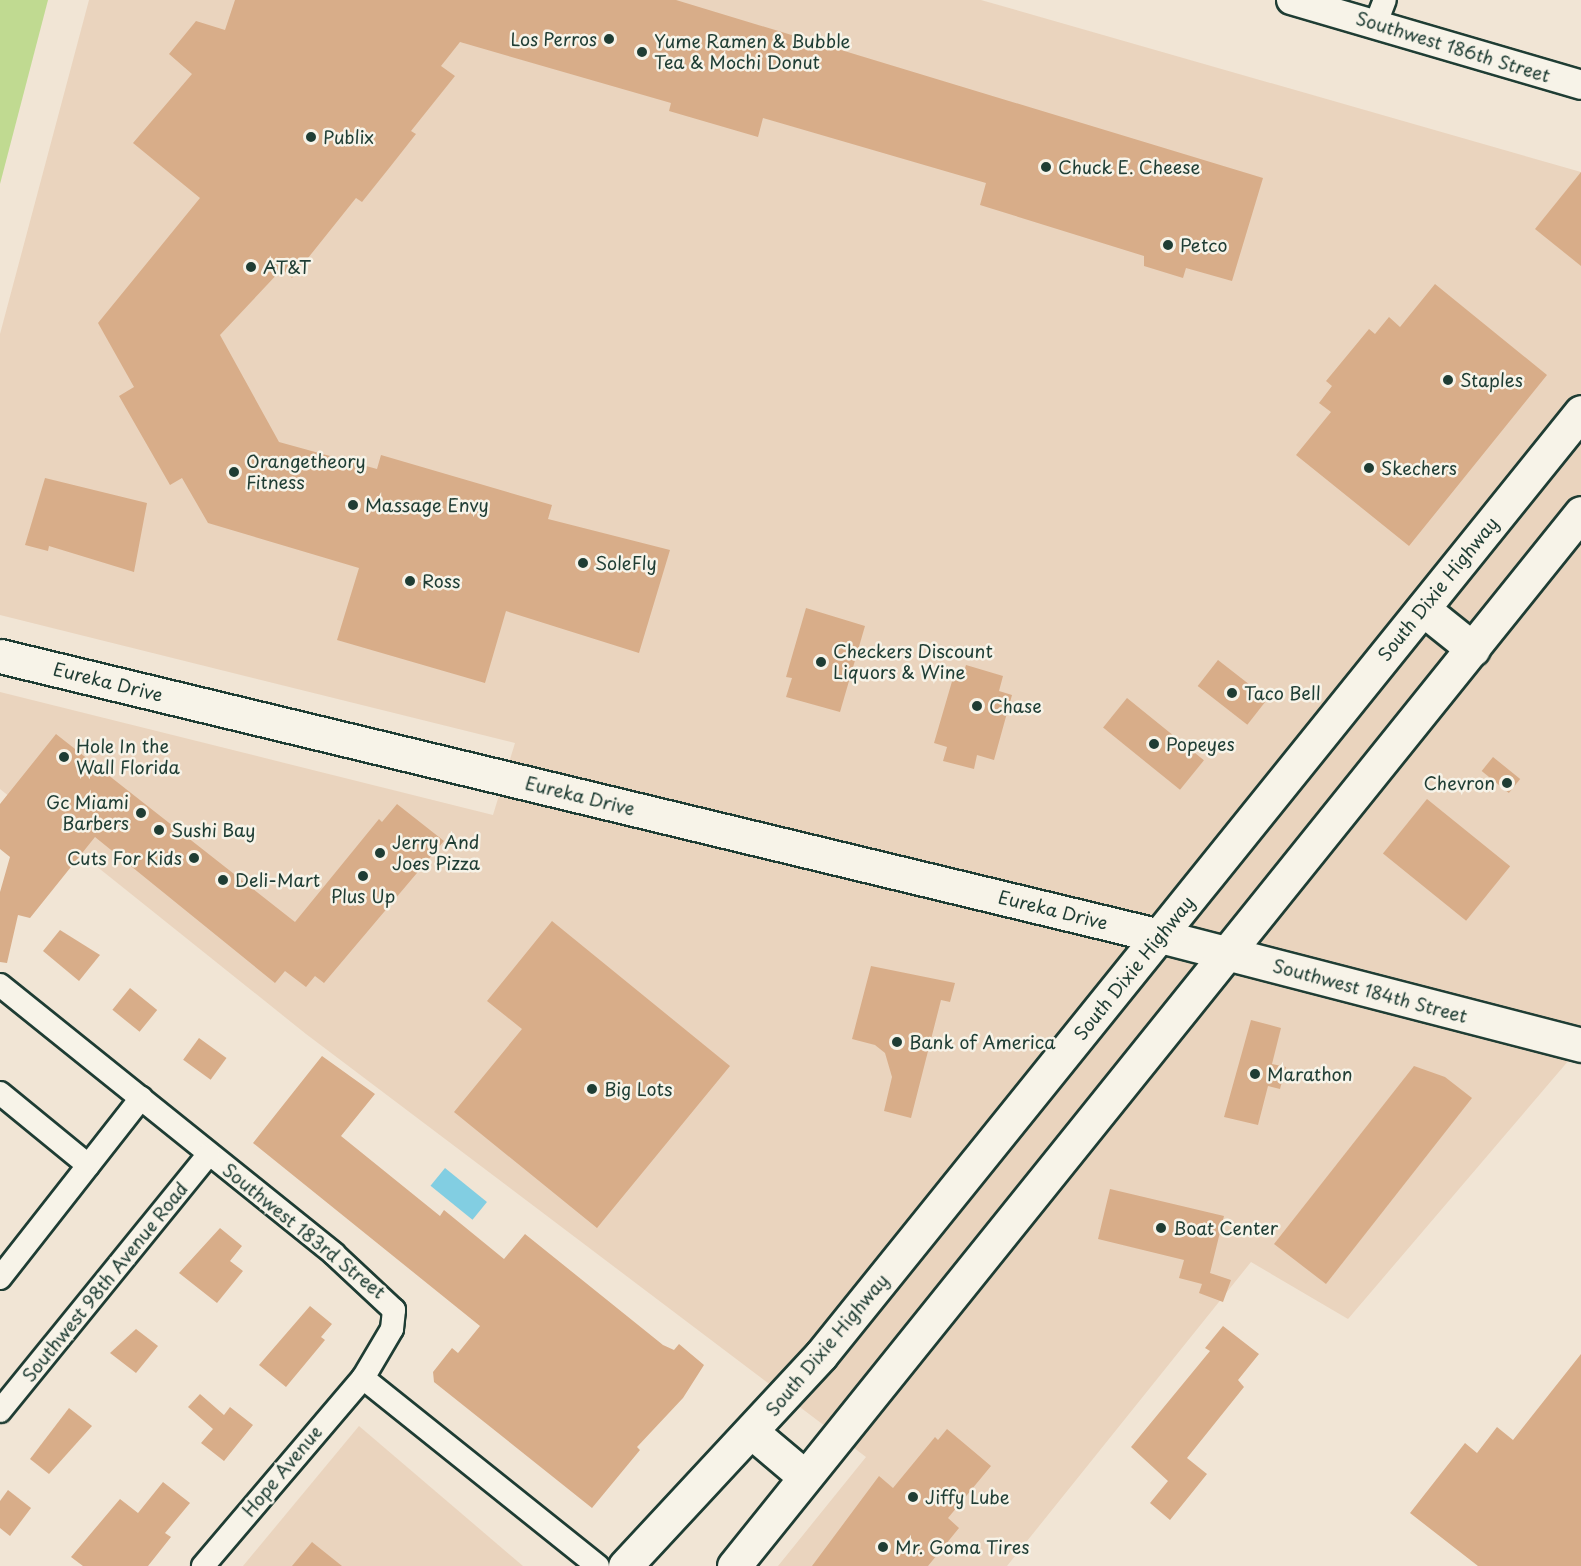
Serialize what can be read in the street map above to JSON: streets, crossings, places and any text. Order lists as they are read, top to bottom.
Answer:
{
  "streets": {
    "main road": ["South Dixie Highway", "Eureka Drive", "Southwest 184th Street"],
    "street": [
      "Southwest 186th Street",
      "Southwest 183rd Street",
      "Southwest 98th Avenue Road",
      "Hope Avenue"
    ]
  },
  "crossings": [
    ["South Dixie Highway", "Eureka Drive"],
    ["South Dixie Highway", "Southwest 184th Street"],
    ["Eureka Drive", "Southwest 184th Street"],
    ["Southwest 183rd Street", "Southwest 98th Avenue Road"],
    ["Southwest 183rd Street", "Hope Avenue"]
  ],
  "places": [
    "Los Perros",
    "Yume Ramen & Bubble Tea & Mochi Donut",
    "Publix",
    "Chuck E. Cheese",
    "Petco",
    "AT&T",
    "Staples",
    "Skechers",
    "Orangetheory Fitness",
    "Massage Envy",
    "SoleFly",
    "Ross",
    "Checkers Discount Liquors & Wine",
    "Taco Bell",
    "Chase",
    "Popeyes",
    "Hole In the Wall Florida",
    "Chevron",
    "Gc Miami Barbers",
    "Sushi Bay",
    "Jerry And Joes Pizza",
    "Cuts For Kids",
    "Plus Up",
    "Deli-Mart",
    "Bank of America",
    "Marathon",
    "Big Lots",
    "Boat Center",
    "Jiffy Lube",
    "Mr. Goma Tires"
  ]
}
